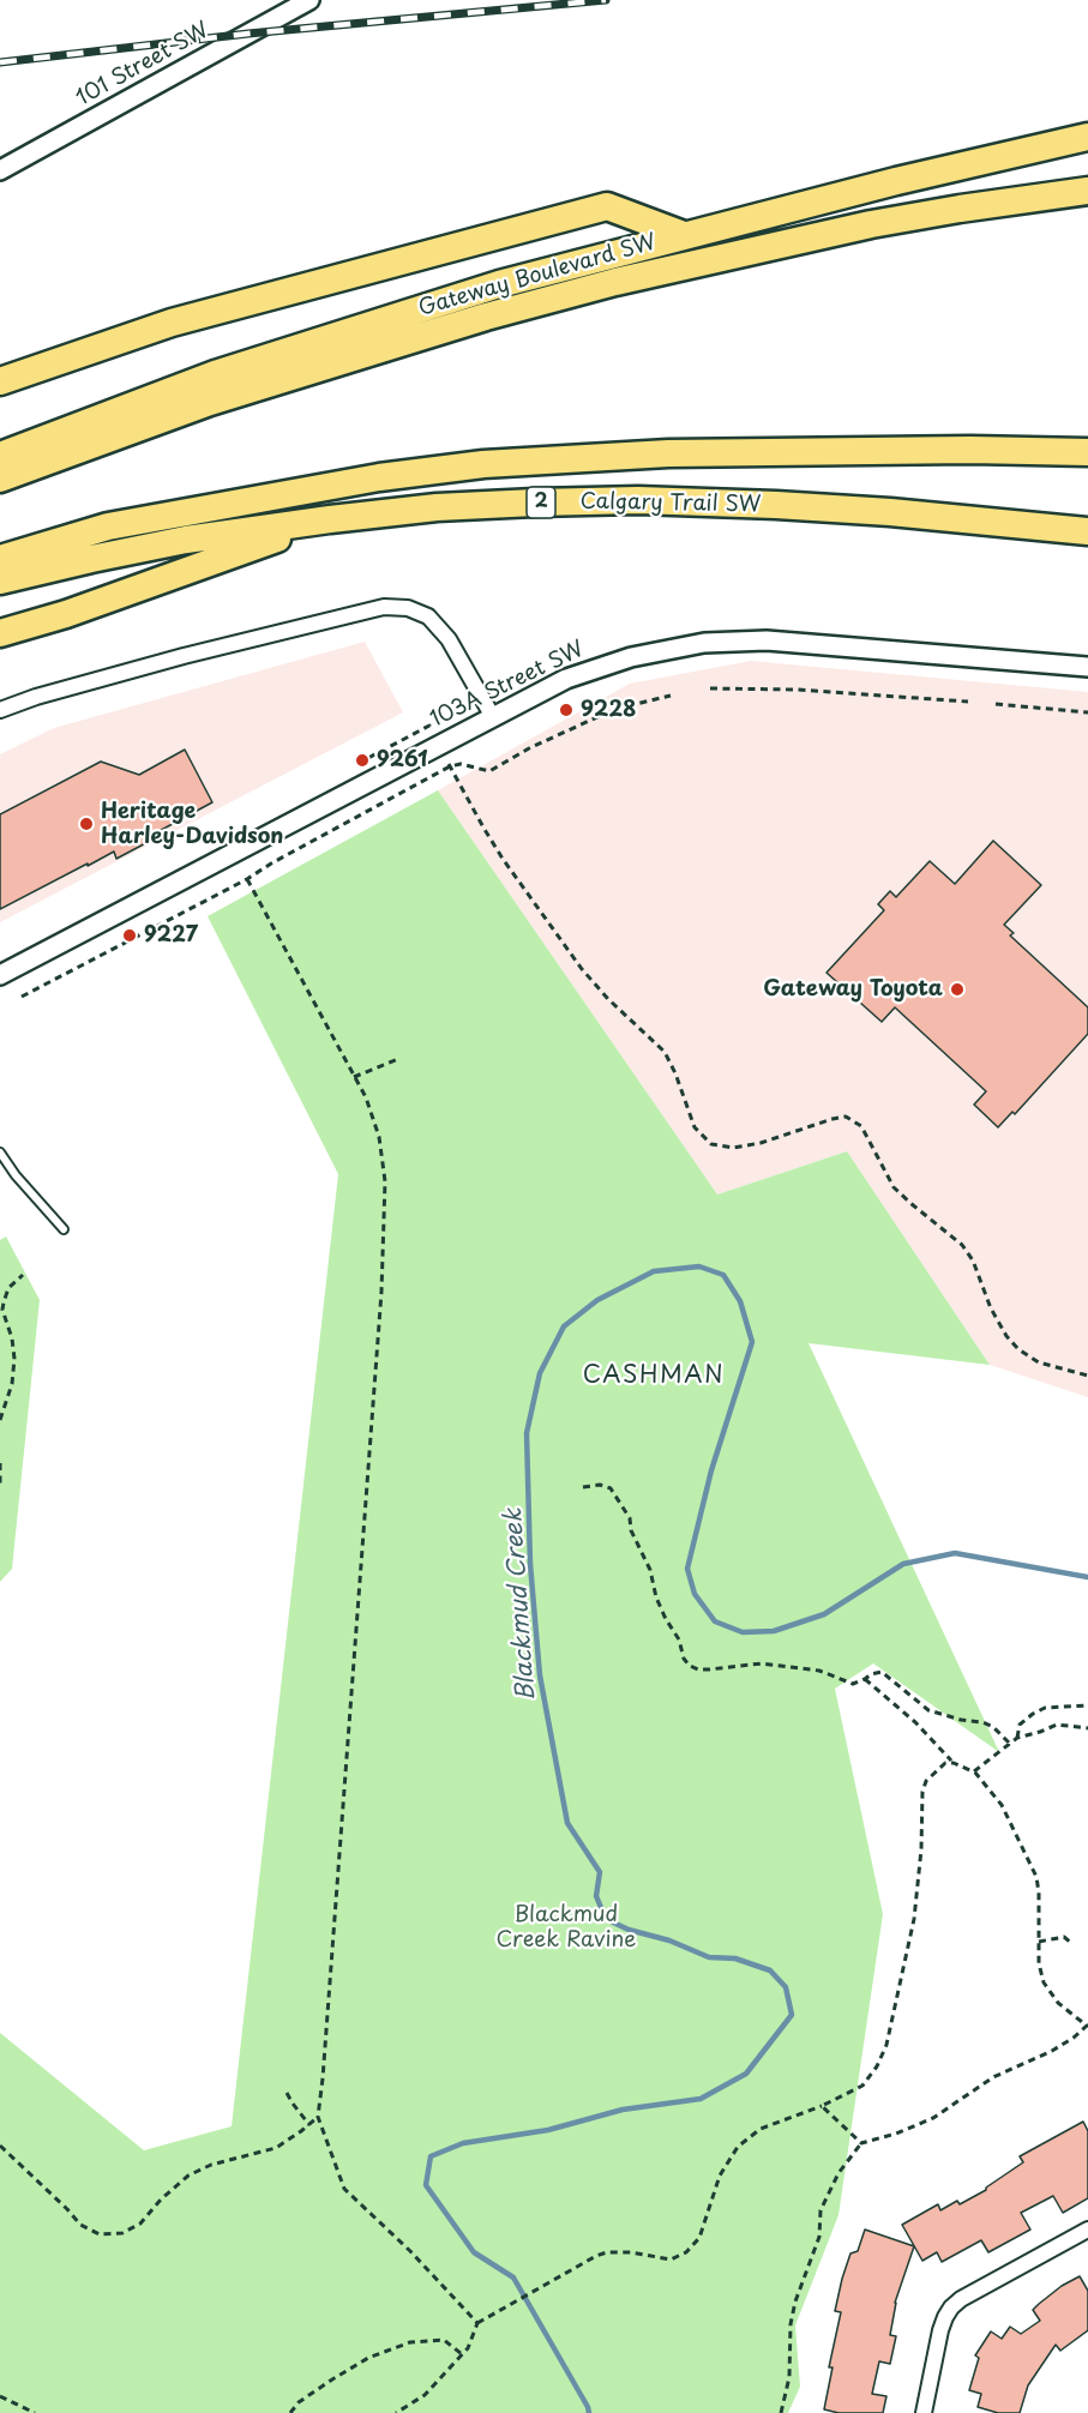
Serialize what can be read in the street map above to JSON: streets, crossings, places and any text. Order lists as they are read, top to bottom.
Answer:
{
  "streets": {
    "highway": ["Gateway Boulevard SW", "2", "Calgary Trail SW"],
    "street": ["101 Street SW", "103A Street SW"]
  },
  "districts": ["CASHMAN"],
  "water": ["Blackmud Creek"],
  "parks": ["Blackmud Creek Ravine"],
  "places": [
    "9228",
    "9261",
    "Heritage Harley-Davidson",
    "9227",
    "Gateway Toyota"
  ]
}
